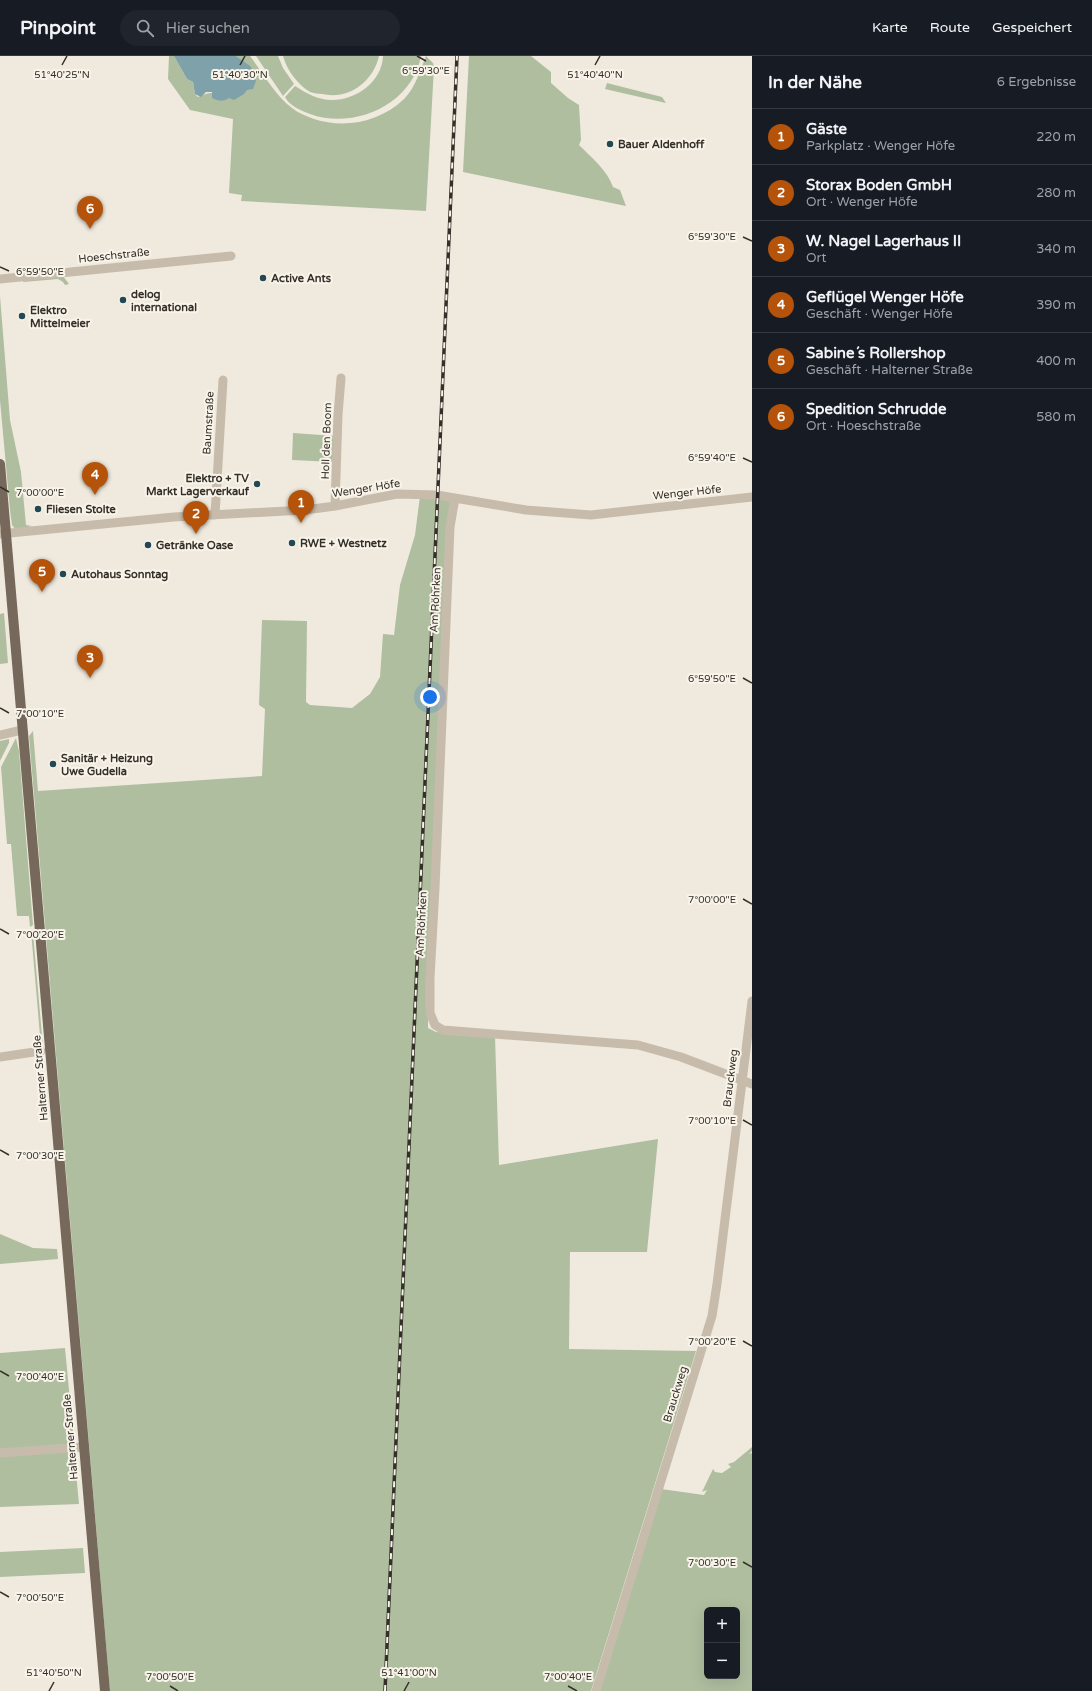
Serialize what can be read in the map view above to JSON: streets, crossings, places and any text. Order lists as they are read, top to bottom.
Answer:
{
  "streets": {
    "main road": ["Halterner Straße"],
    "street": [
      "Hoeschstraße",
      "Baumstraße",
      "Holl den Boom",
      "Wenger Höfe",
      "Am Röhrken",
      "Brauckweg"
    ]
  },
  "crossings": [
    ["Baumstraße", "Wenger Höfe"],
    ["Holl den Boom", "Wenger Höfe"],
    ["Wenger Höfe", "Am Röhrken"],
    ["Wenger Höfe", "Halterner Straße"],
    ["Am Röhrken", "Brauckweg"]
  ],
  "places": [
    "Bauer Aldenhoff",
    "Active Ants",
    "delog international",
    "Elektro Mittelmeier",
    "Elektro + TV Markt Lagerverkauf",
    "Fliesen Stolte",
    "RWE + Westnetz",
    "Getränke Oase",
    "Autohaus Sonntag",
    "Sanitär + Heizung Uwe Gudella"
  ],
  "page": {
    "header": "Pinpoint",
    "search": "Hier suchen",
    "nav": ["Karte", "Route", "Gespeichert"],
    "heading": ["In der Nähe", "6 Ergebnisse"],
    "list": [
      {
        "mark": "1",
        "name": "Gäste",
        "note": "Parkplatz · Wenger Höfe",
        "value": "220 m"
      },
      {
        "mark": "2",
        "name": "Storax Boden GmbH",
        "note": "Ort · Wenger Höfe",
        "value": "280 m"
      },
      {
        "mark": "3",
        "name": "W. Nagel Lagerhaus II",
        "note": "Ort",
        "value": "340 m"
      },
      {
        "mark": "4",
        "name": "Geflügel Wenger Höfe",
        "note": "Geschäft · Wenger Höfe",
        "value": "390 m"
      },
      {
        "mark": "5",
        "name": "Sabine´s Rollershop",
        "note": "Geschäft · Halterner Straße",
        "value": "400 m"
      },
      {
        "mark": "6",
        "name": "Spedition Schrudde",
        "note": "Ort · Hoeschstraße",
        "value": "580 m"
      }
    ],
    "pins": [
      "6",
      "4",
      "1",
      "2",
      "5",
      "3"
    ],
    "map_buttons": ["+", "−"]
  },
  "coordinates": [
    "6°59'30\"E",
    "51°40'25\"N",
    "51°40'30\"N",
    "51°40'40\"N",
    "6°59'50\"E",
    "6°59'40\"E",
    "7°00'00\"E",
    "7°00'10\"E",
    "7°00'20\"E",
    "7°00'30\"E",
    "7°00'40\"E",
    "7°00'50\"E",
    "51°40'50\"N",
    "51°41'00\"N"
  ]
}
